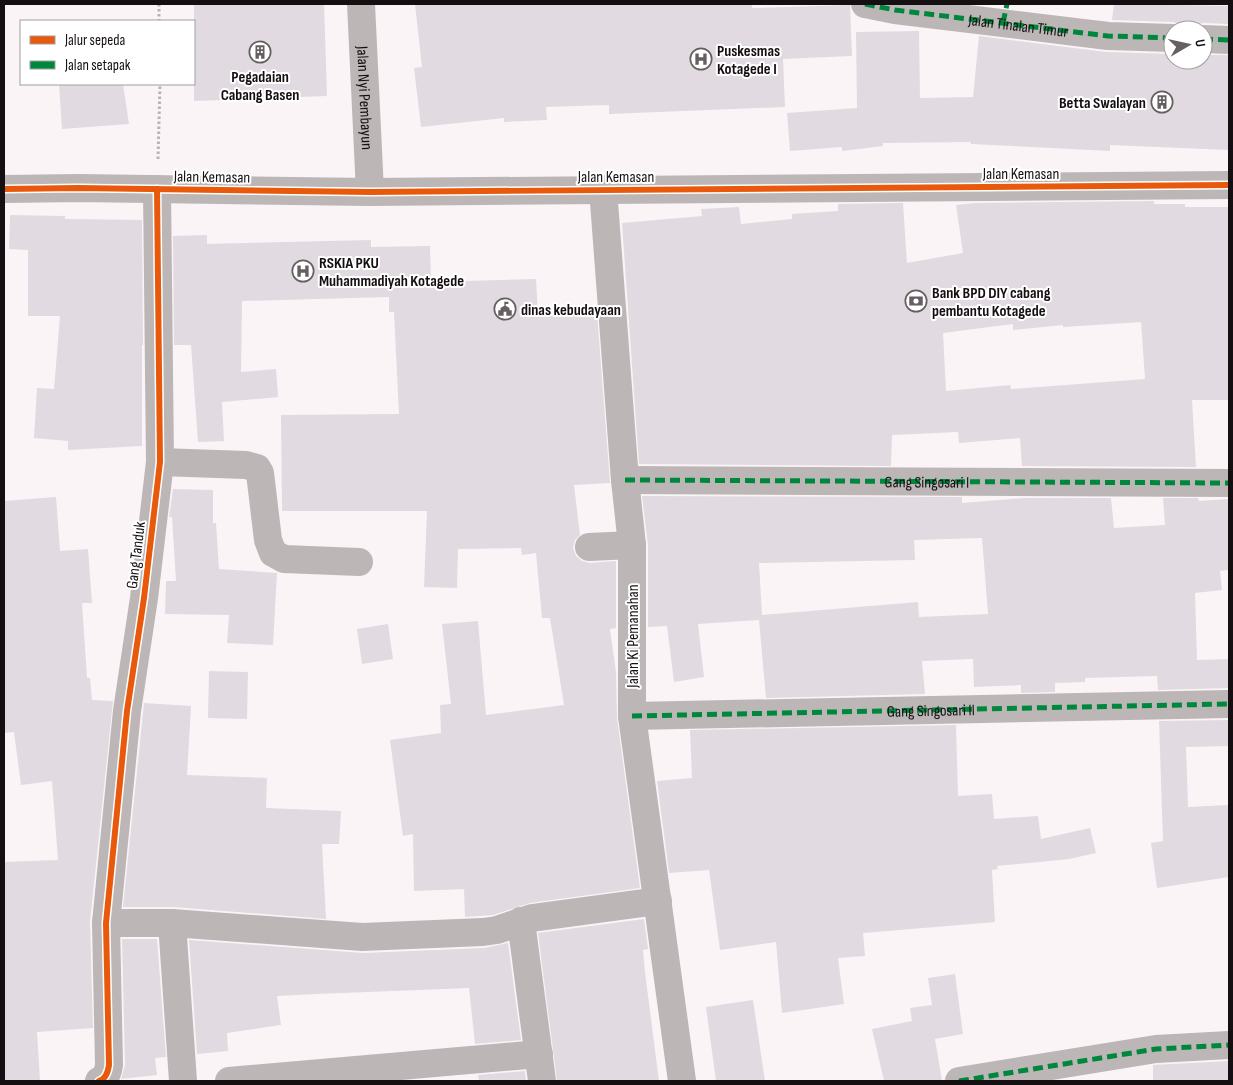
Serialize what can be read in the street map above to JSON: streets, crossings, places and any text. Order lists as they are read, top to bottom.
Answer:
{
  "streets": {
    "street": [
      "Jalan Tinalan Timur",
      "Jalan Nyi Pembayun",
      "Jalan Kemasan",
      "Gang Singosari I",
      "Gang Tanduk",
      "Jalan Ki Pemanahan",
      "Gang Singosari II"
    ]
  },
  "crossings": [
    ["Jalan Nyi Pembayun", "Jalan Kemasan"],
    ["Jalan Kemasan", "Gang Tanduk"],
    ["Jalan Kemasan", "Jalan Ki Pemanahan"],
    ["Gang Singosari I", "Jalan Ki Pemanahan"],
    ["Jalan Ki Pemanahan", "Gang Singosari II"]
  ],
  "places": {
    "building": ["Pegadaian Cabang Basen", "Betta Swalayan"],
    "hospital": ["Puskesmas Kotagede I", "RSKIA PKU Muhammadiyah Kotagede"],
    "bank": ["Bank BPD DIY cabang pembantu Kotagede"],
    "public building": ["dinas kebudayaan"]
  },
  "legend": ["Jalur sepeda", "Jalan setapak"],
  "north": "right"
}
